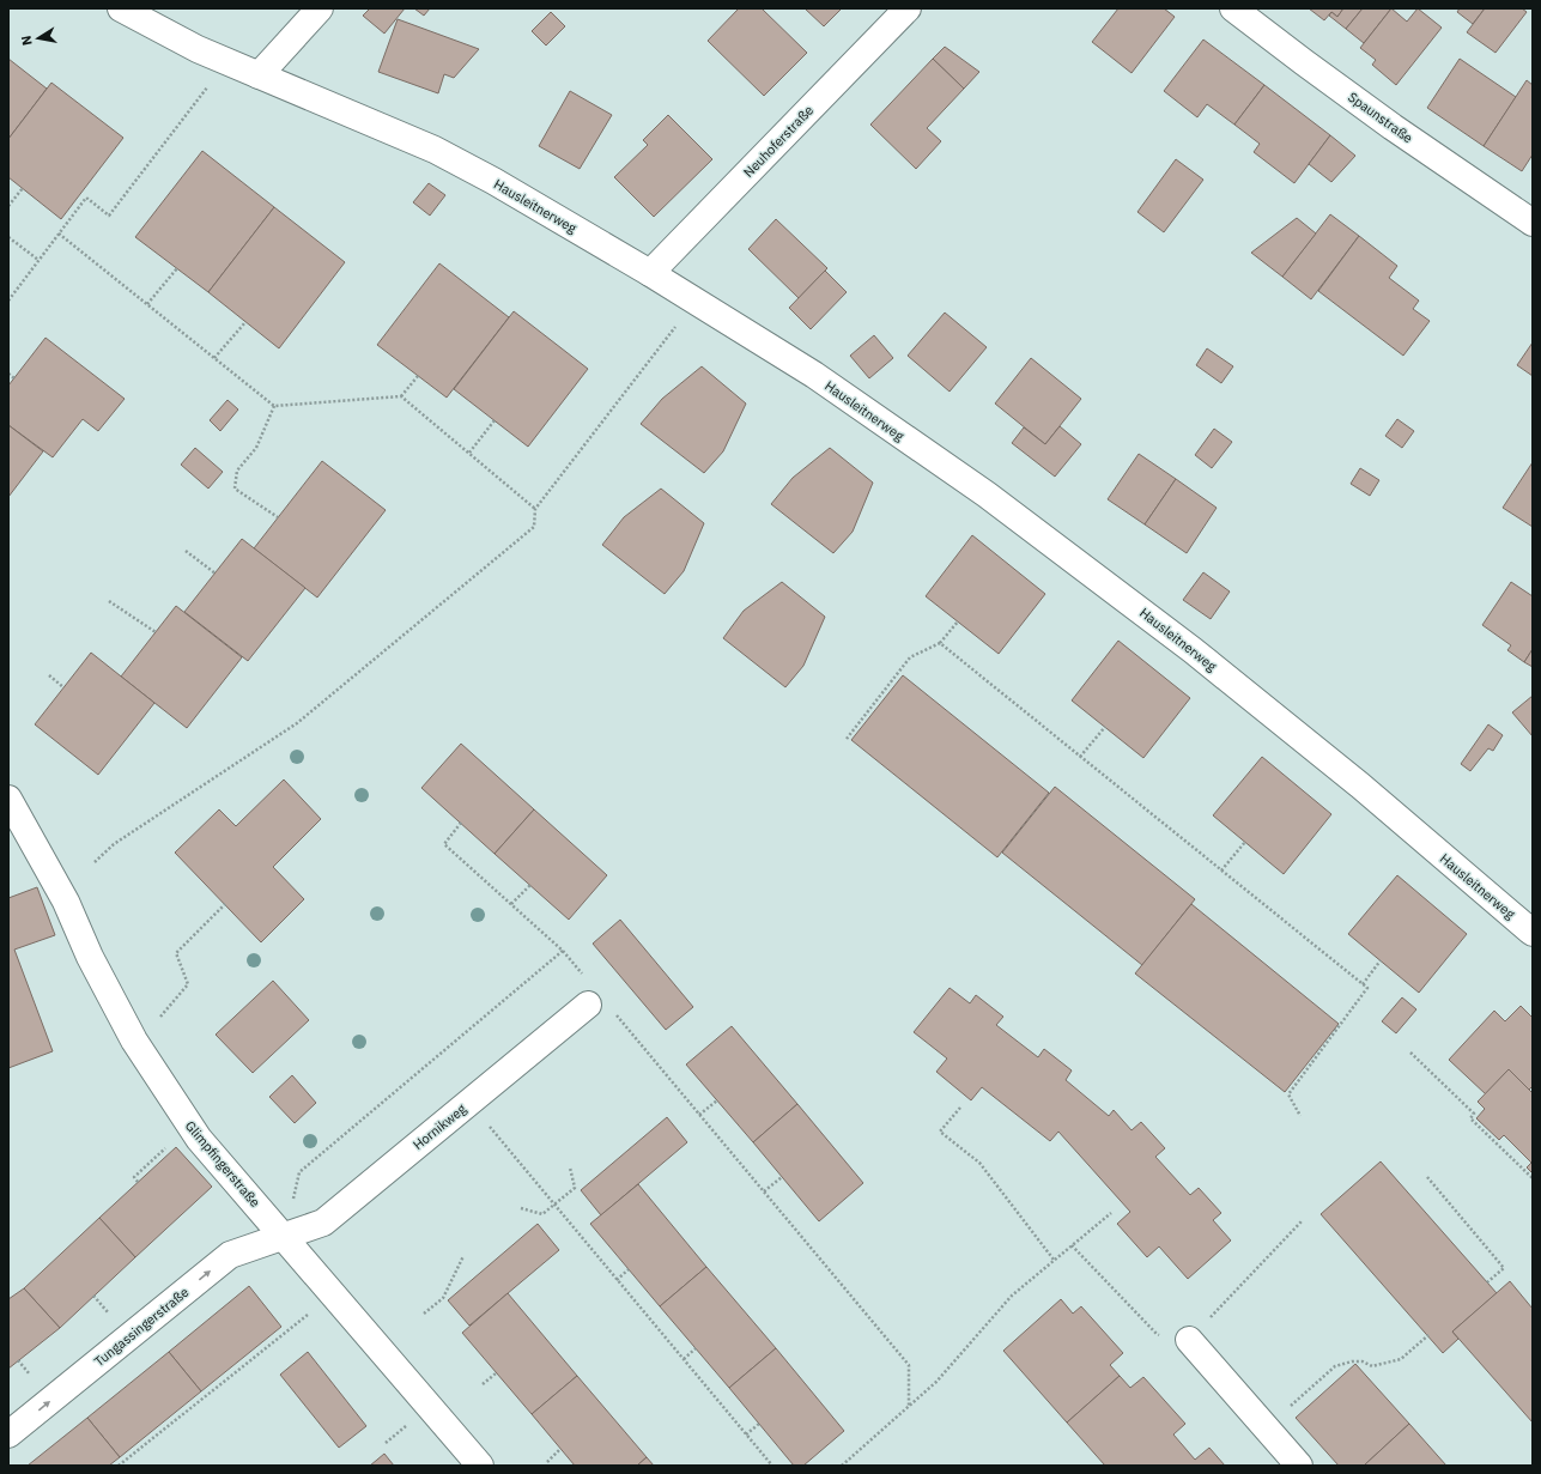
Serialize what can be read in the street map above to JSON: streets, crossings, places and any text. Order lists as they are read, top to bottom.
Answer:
{
  "streets": {
    "street": [
      "Spaunstraße",
      "Neuhoferstraße",
      "Hausleitnerweg",
      "Hornikweg",
      "Glimpfingerstraße",
      "Tungassingerstraße"
    ]
  },
  "crossings": [
    ["Neuhoferstraße", "Hausleitnerweg"],
    ["Hornikweg", "Glimpfingerstraße"],
    ["Hornikweg", "Tungassingerstraße"],
    ["Glimpfingerstraße", "Tungassingerstraße"]
  ],
  "one_way": ["Tungassingerstraße"],
  "north": "left"
}
